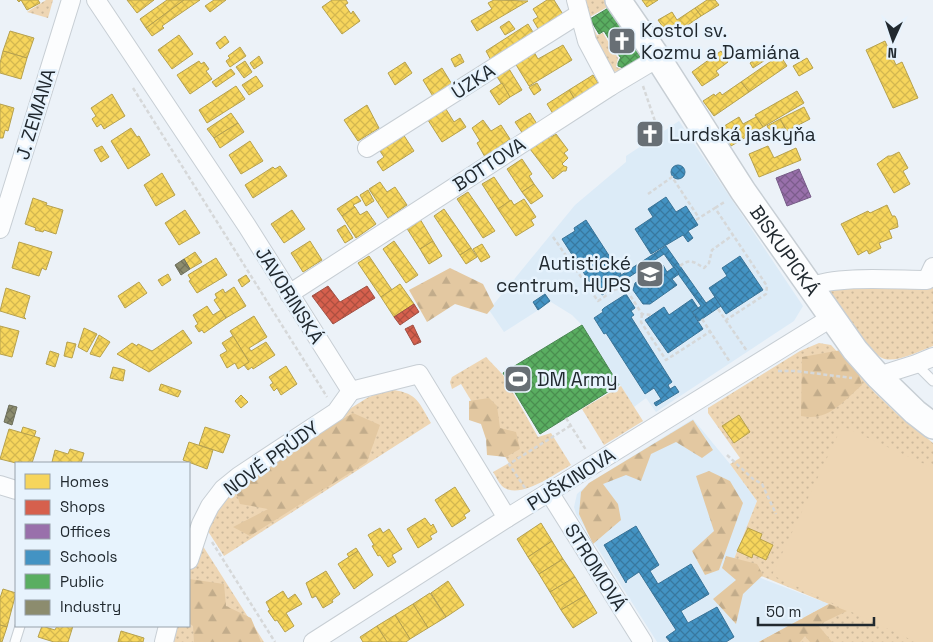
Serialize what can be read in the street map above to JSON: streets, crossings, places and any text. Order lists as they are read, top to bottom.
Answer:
{
  "streets": {
    "street": [
      "ÚZKA",
      "J. ZEMANA",
      "BOTTOVA",
      "BISKUPICKÁ",
      "JAVORINSKÁ",
      "NOVÉ PRÚDY",
      "PUŠKINOVA",
      "STROMOVÁ"
    ]
  },
  "crossings": [
    ["BOTTOVA", "JAVORINSKÁ"],
    ["BISKUPICKÁ", "PUŠKINOVA"],
    ["JAVORINSKÁ", "NOVÉ PRÚDY"],
    ["PUŠKINOVA", "STROMOVÁ"]
  ],
  "places": {
    "church": ["Kostol sv. Kozmu a Damiána", "Lurdská jaskyňa"],
    "school or university": ["Autistické centrum, HUPS"],
    "sports": ["DM Army"]
  },
  "legend": [
    "Homes",
    "Shops",
    "Offices",
    "Schools",
    "Public",
    "Industry"
  ],
  "scale_bar": "50 m",
  "north": "bottom"
}
